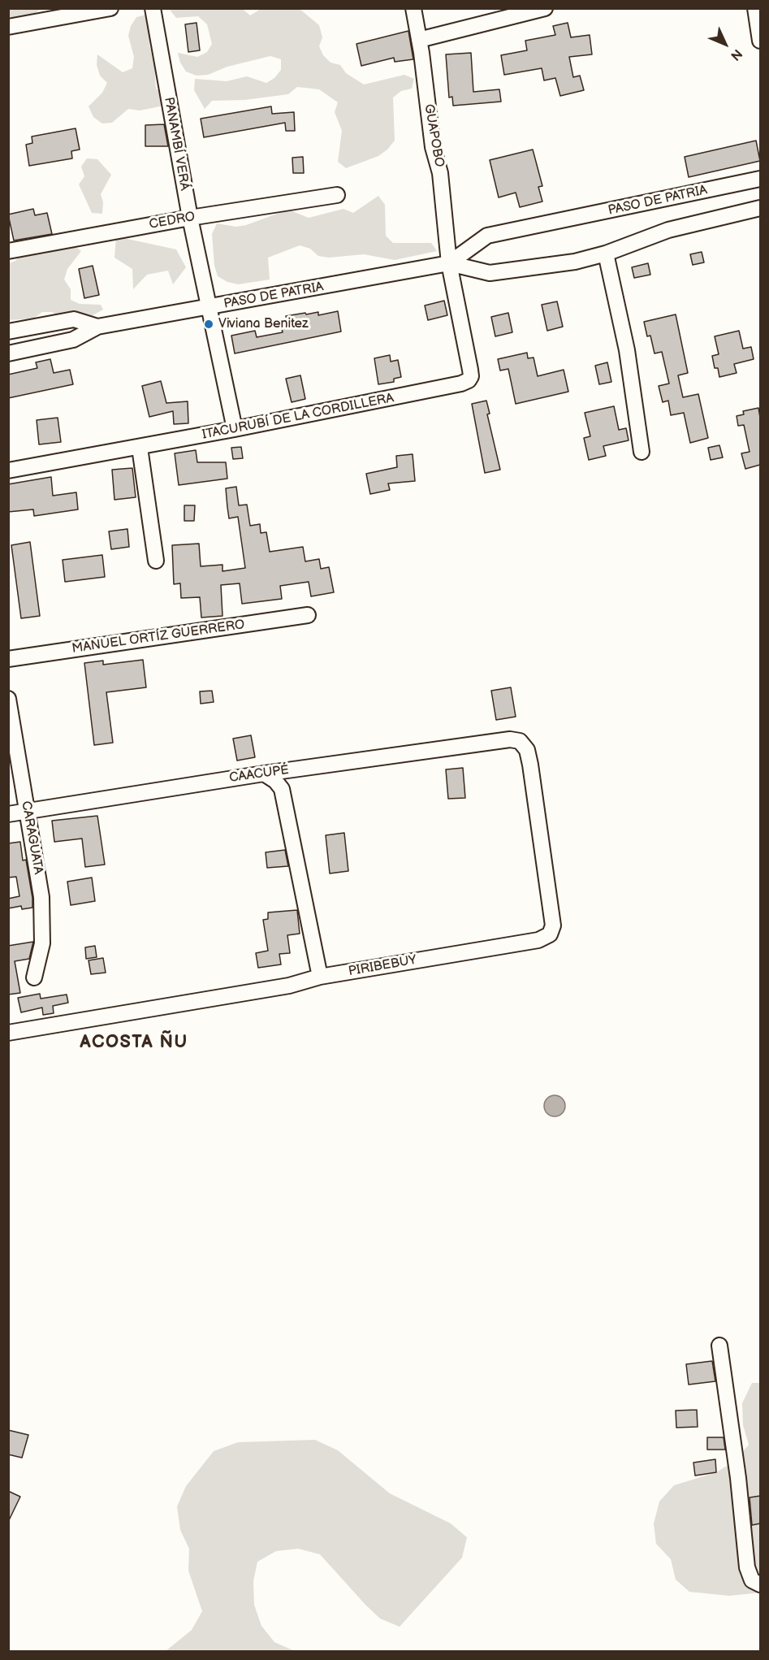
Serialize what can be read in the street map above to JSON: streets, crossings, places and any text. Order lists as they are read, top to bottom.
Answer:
{
  "streets": {
    "street": [
      "GUAPOBO",
      "PANAMBÍ VERÁ",
      "PASO DE PATRIA",
      "CEDRO",
      "ITACURUBÍ DE LA CORDILLERA",
      "MANUEL ORTÍZ GUERRERO",
      "CAACUPÉ",
      "CARAGUATA",
      "PIRIBEBUY"
    ]
  },
  "crossings": [
    ["GUAPOBO", "PASO DE PATRIA"],
    ["GUAPOBO", "ITACURUBÍ DE LA CORDILLERA"],
    ["PANAMBÍ VERÁ", "PASO DE PATRIA"],
    ["PANAMBÍ VERÁ", "CEDRO"],
    ["PANAMBÍ VERÁ", "ITACURUBÍ DE LA CORDILLERA"],
    ["PASO DE PATRIA", "ITACURUBÍ DE LA CORDILLERA"],
    ["CAACUPÉ", "CARAGUATA"],
    ["CAACUPÉ", "PIRIBEBUY"]
  ],
  "districts": ["ACOSTA ÑU"],
  "places": ["Viviana Benitez"],
  "north": "bottom right"
}
